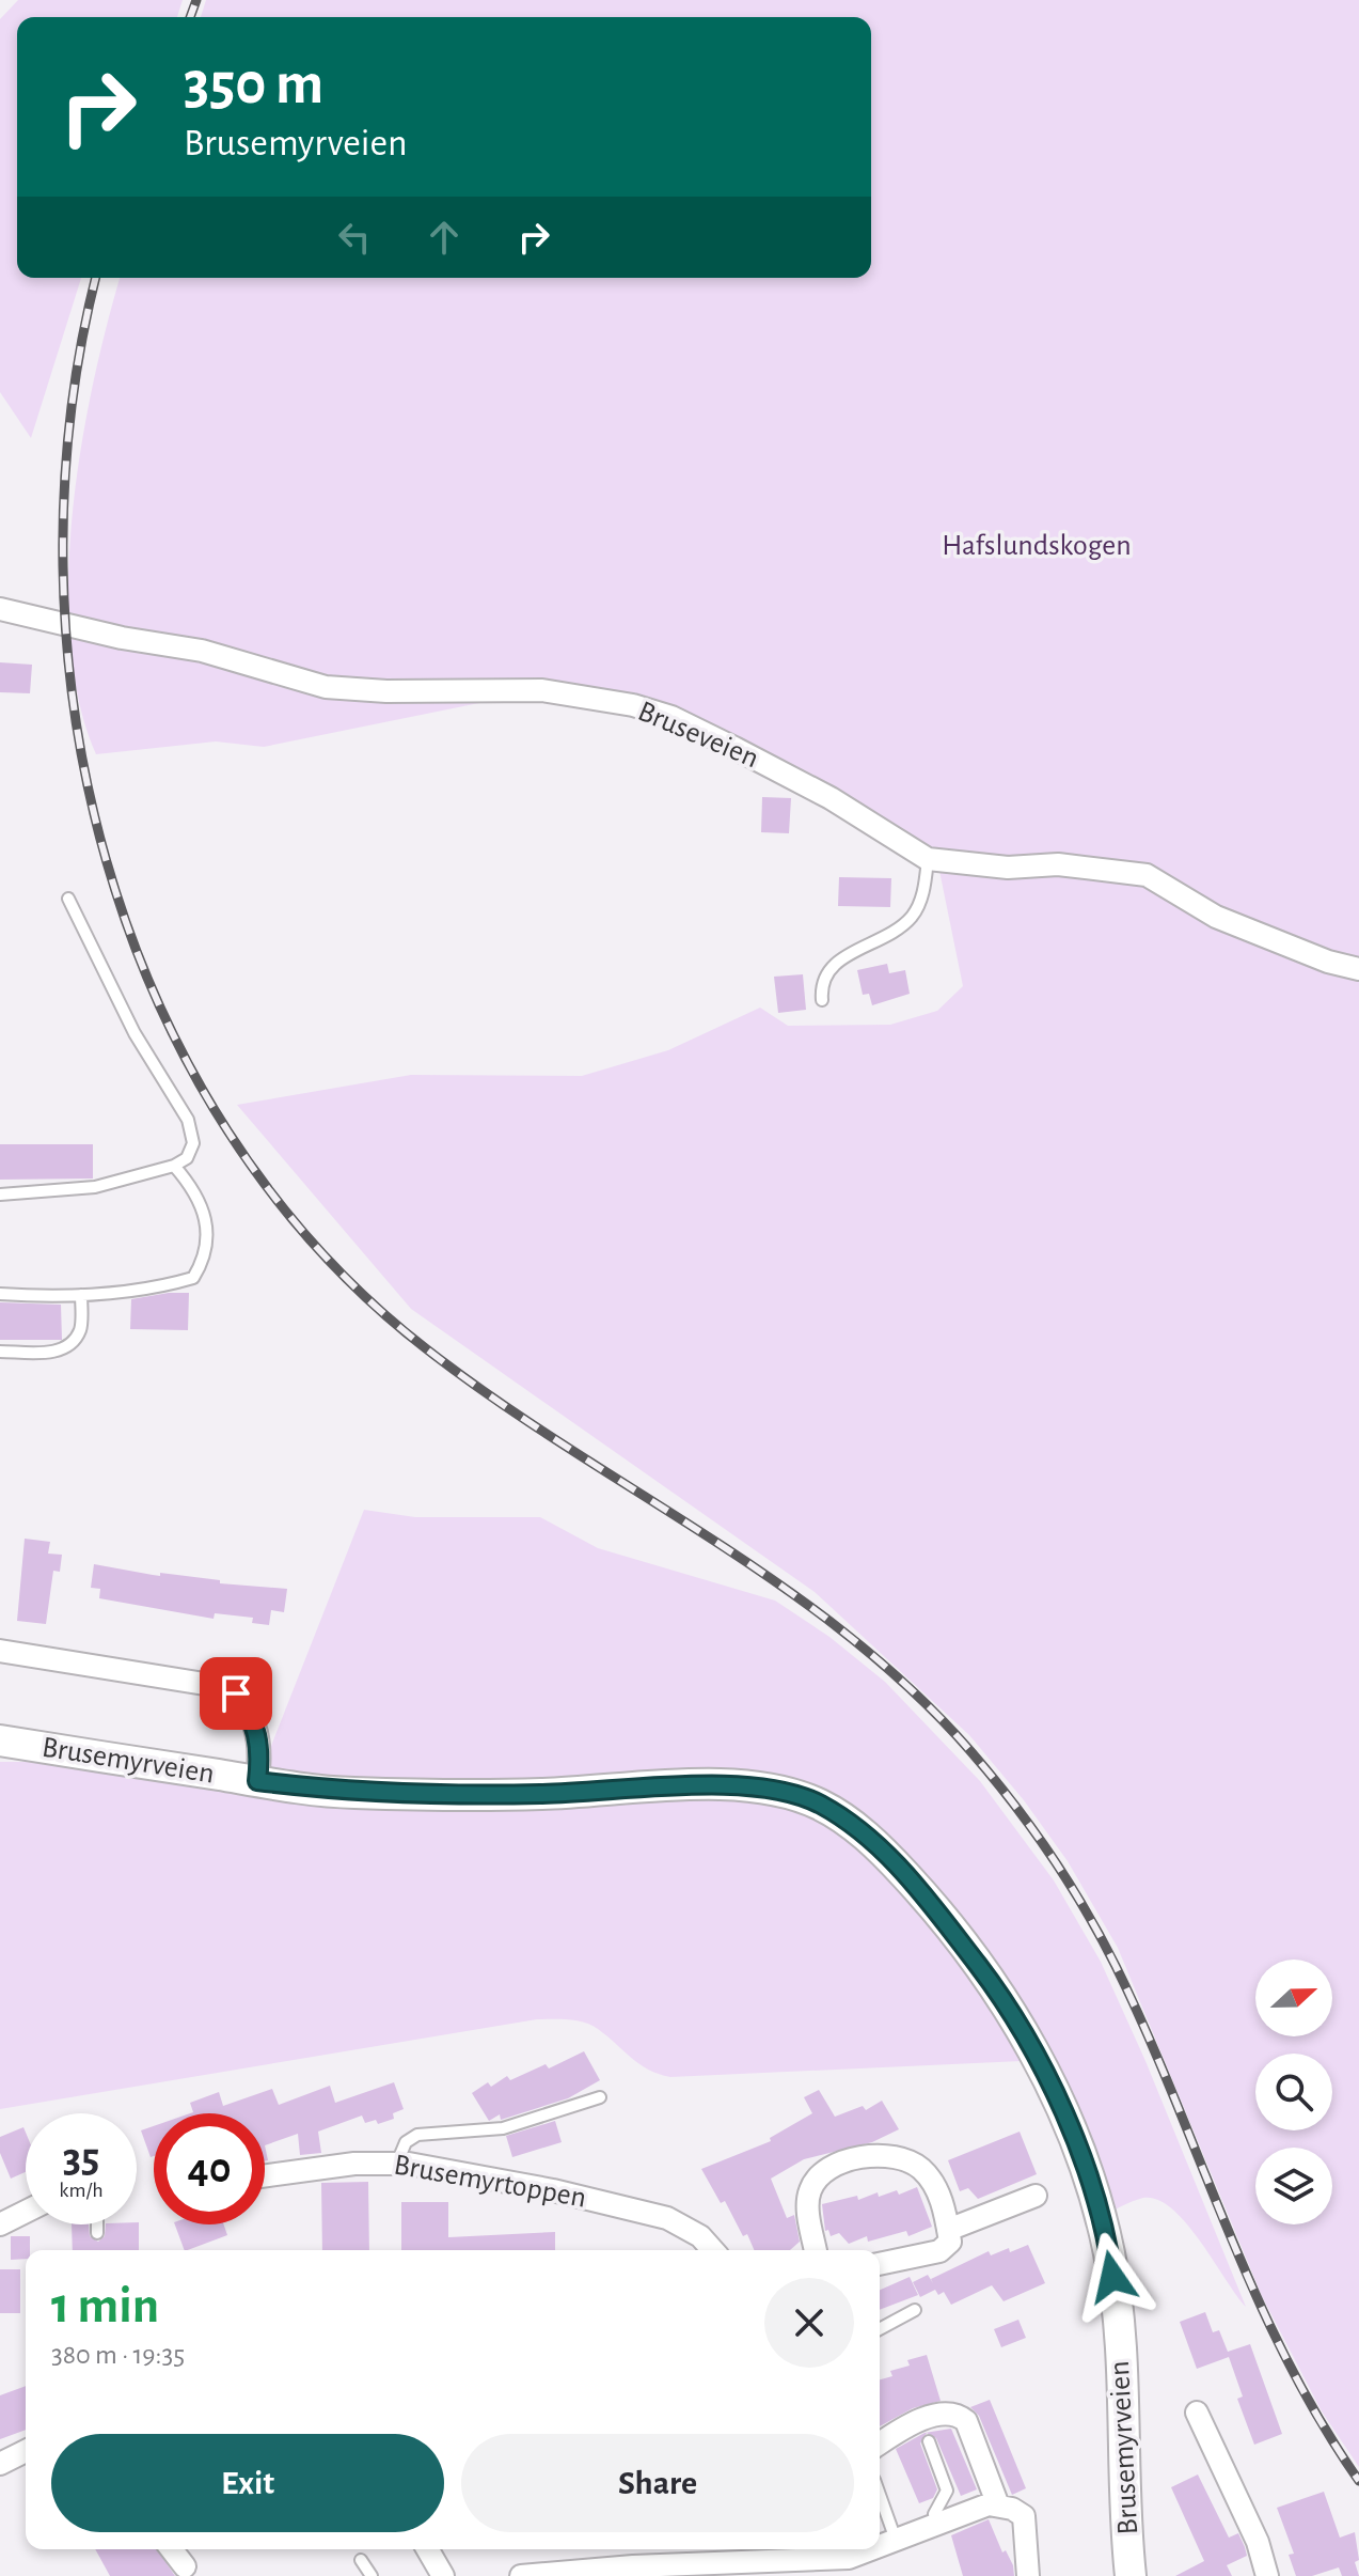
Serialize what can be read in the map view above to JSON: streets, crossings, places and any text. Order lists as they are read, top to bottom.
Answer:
{
  "streets": {
    "street": ["Bruseveien", "Brusemyrveien", "Brusemyrtoppen"]
  },
  "parks": ["Hafslundskogen"],
  "north": "right",
  "page": {
    "turn": ["350 m", "Brusemyrveien"],
    "speed": "35 km/h",
    "limit": "40",
    "heading": ["1 min", "380 m · 19:35"],
    "buttons": ["Exit", "Share"]
  }
}
